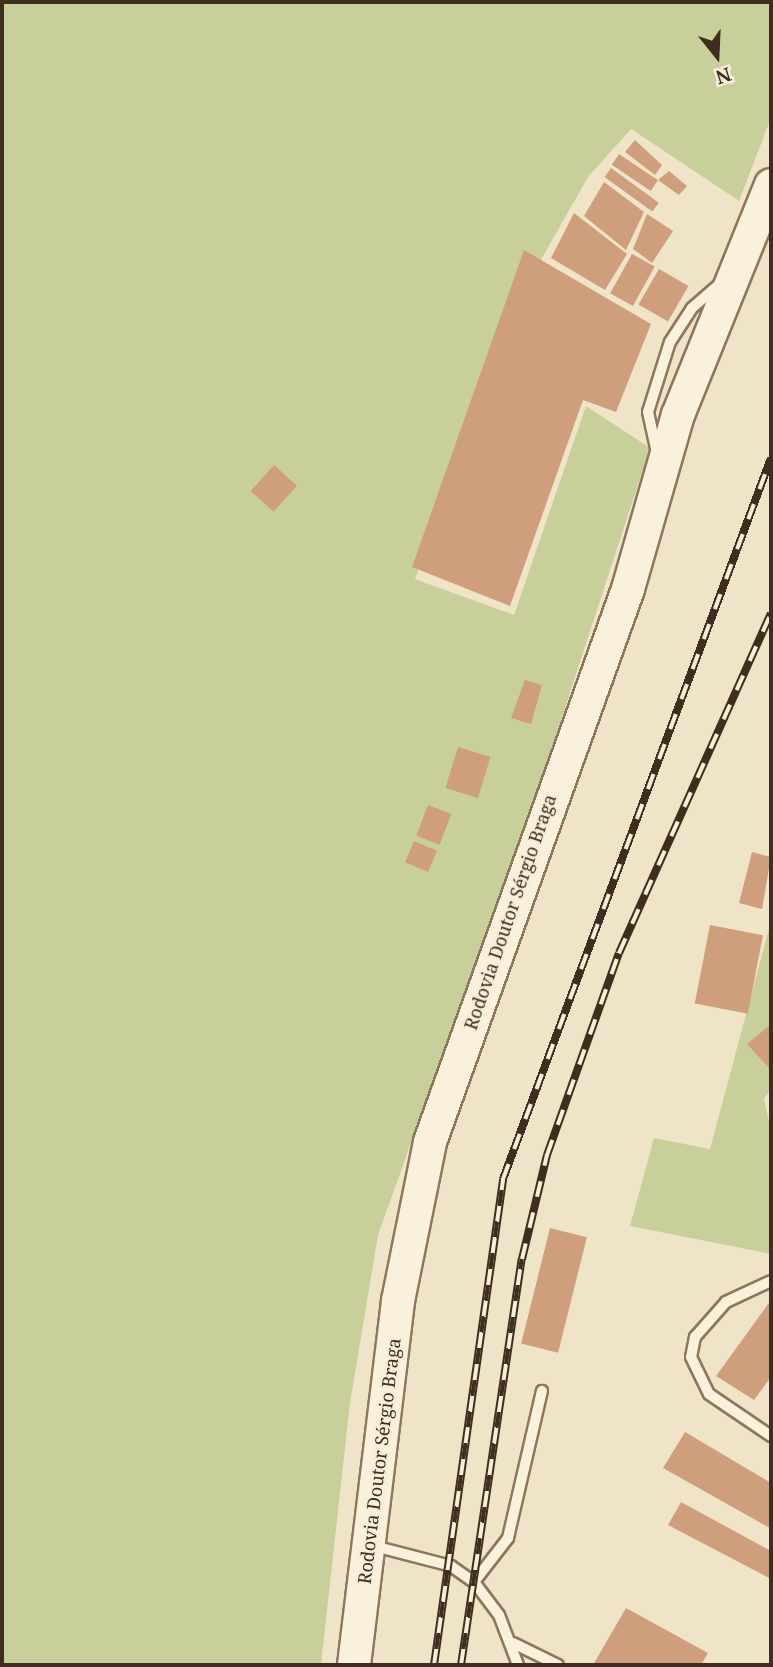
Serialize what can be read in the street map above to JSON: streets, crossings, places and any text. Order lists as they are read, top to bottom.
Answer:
{
  "streets": {
    "main road": ["Rodovia Doutor Sérgio Braga"]
  },
  "north": "bottom"
}
